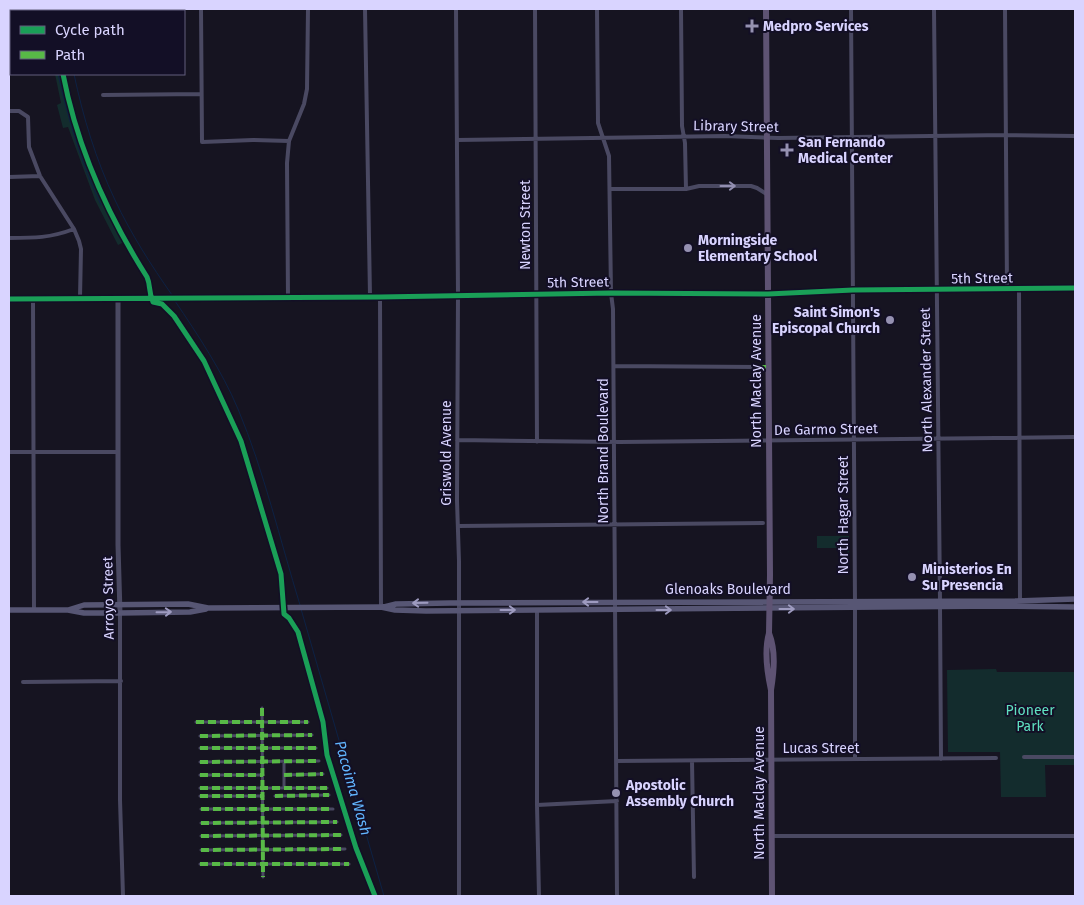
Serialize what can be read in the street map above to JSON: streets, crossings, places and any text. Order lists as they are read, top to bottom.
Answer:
{
  "streets": {
    "main road": ["North Maclay Avenue", "Glenoaks Boulevard"],
    "street": [
      "Library Street",
      "Newton Street",
      "5th Street",
      "North Alexander Street",
      "De Garmo Street",
      "North Brand Boulevard",
      "Griswold Avenue",
      "North Hagar Street",
      "Arroyo Street",
      "Lucas Street"
    ]
  },
  "crossings": [
    ["Library Street", "Newton Street"],
    ["Library Street", "North Alexander Street"],
    ["Library Street", "North Maclay Avenue"],
    ["Library Street", "North Brand Boulevard"],
    ["Library Street", "Griswold Avenue"],
    ["Library Street", "North Hagar Street"],
    ["Newton Street", "5th Street"],
    ["Newton Street", "De Garmo Street"],
    ["5th Street", "North Alexander Street"],
    ["5th Street", "North Maclay Avenue"],
    ["5th Street", "North Brand Boulevard"],
    ["5th Street", "Griswold Avenue"],
    ["5th Street", "North Hagar Street"],
    ["5th Street", "Arroyo Street"],
    ["North Alexander Street", "De Garmo Street"],
    ["North Alexander Street", "Glenoaks Boulevard"],
    ["North Alexander Street", "Lucas Street"],
    ["North Maclay Avenue", "De Garmo Street"],
    ["North Maclay Avenue", "Glenoaks Boulevard"],
    ["North Maclay Avenue", "Lucas Street"],
    ["De Garmo Street", "North Brand Boulevard"],
    ["De Garmo Street", "Griswold Avenue"],
    ["De Garmo Street", "North Hagar Street"],
    ["North Brand Boulevard", "Glenoaks Boulevard"],
    ["North Brand Boulevard", "Lucas Street"],
    ["Griswold Avenue", "Glenoaks Boulevard"],
    ["North Hagar Street", "Glenoaks Boulevard"],
    ["North Hagar Street", "Lucas Street"],
    ["Glenoaks Boulevard", "Arroyo Street"]
  ],
  "water": ["Pacoima Wash"],
  "parks": ["Pioneer Park"],
  "places": {
    "health": ["Medpro Services", "San Fernando Medical Center"],
    "other": [
      "Morningside Elementary School",
      "Saint Simon's Episcopal Church",
      "Ministerios En Su Presencia",
      "Apostolic Assembly Church"
    ]
  },
  "legend": ["Cycle path", "Path"]
}
